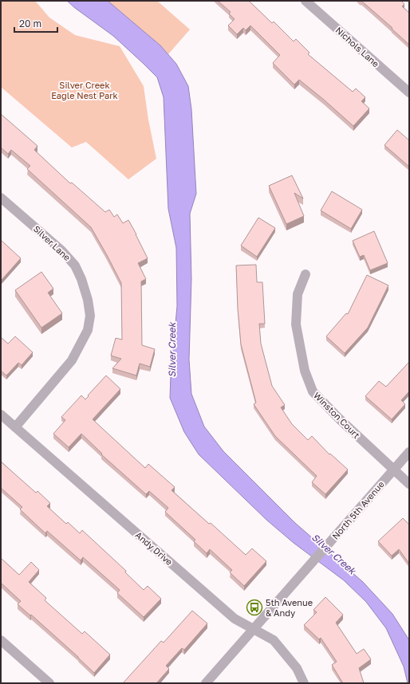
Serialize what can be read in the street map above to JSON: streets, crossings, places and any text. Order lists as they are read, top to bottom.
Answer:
{
  "streets": {
    "street": [
      "Nichols Lane",
      "Silver Lane",
      "Winston Court",
      "North 5th Avenue",
      "Andy Drive"
    ]
  },
  "crossings": [
    ["Silver Lane", "Andy Drive"],
    ["Winston Court", "North 5th Avenue"],
    ["North 5th Avenue", "Andy Drive"]
  ],
  "water": ["Silver Creek"],
  "parks": ["Silver Creek Eagle Nest Park"],
  "places": {
    "bus stop": ["5th Avenue & Andy"]
  },
  "scale_bar": "20 m"
}
